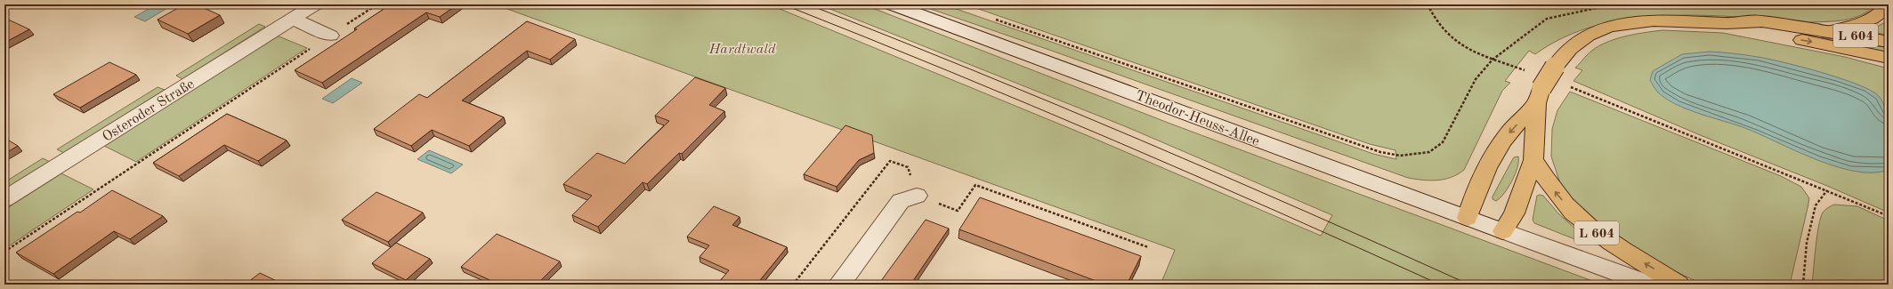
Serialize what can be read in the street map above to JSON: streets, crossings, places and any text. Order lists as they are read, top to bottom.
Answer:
{
  "streets": {
    "main road": ["L 604"],
    "street": ["Osteroder Straße", "Theodor-Heuss-Allee"]
  },
  "crossings": [
    ["L 604", "Theodor-Heuss-Allee"]
  ],
  "parks": ["Hardtwald"]
}
